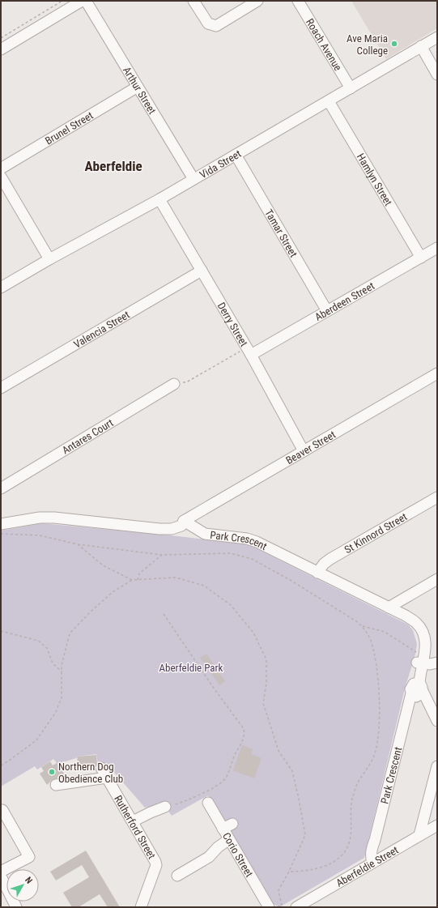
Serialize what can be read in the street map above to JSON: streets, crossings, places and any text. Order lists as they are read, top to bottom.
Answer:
{
  "streets": {
    "street": [
      "Roach Avenue",
      "Arthur Street",
      "Brunel Street",
      "Vida Street",
      "Hamlyn Street",
      "Tamar Street",
      "Aberdeen Street",
      "Derry Street",
      "Valencia Street",
      "Antares Court",
      "Beaver Street",
      "St Kinnord Street",
      "Park Crescent",
      "Rutherford Street",
      "Corio Street",
      "Aberfeldie Street"
    ]
  },
  "crossings": [
    ["Roach Avenue", "Vida Street"],
    ["Arthur Street", "Brunel Street"],
    ["Arthur Street", "Vida Street"],
    ["Vida Street", "Hamlyn Street"],
    ["Vida Street", "Tamar Street"],
    ["Vida Street", "Derry Street"],
    ["Hamlyn Street", "Aberdeen Street"],
    ["Tamar Street", "Aberdeen Street"],
    ["Aberdeen Street", "Derry Street"],
    ["Derry Street", "Valencia Street"],
    ["Derry Street", "Beaver Street"],
    ["Beaver Street", "Park Crescent"],
    ["St Kinnord Street", "Park Crescent"],
    ["Park Crescent", "Aberfeldie Street"]
  ],
  "districts": ["Aberfeldie"],
  "parks": ["Aberfeldie Park"],
  "places": ["Ave Maria College", "Northern Dog Obedience Club"],
  "north": "top right"
}
